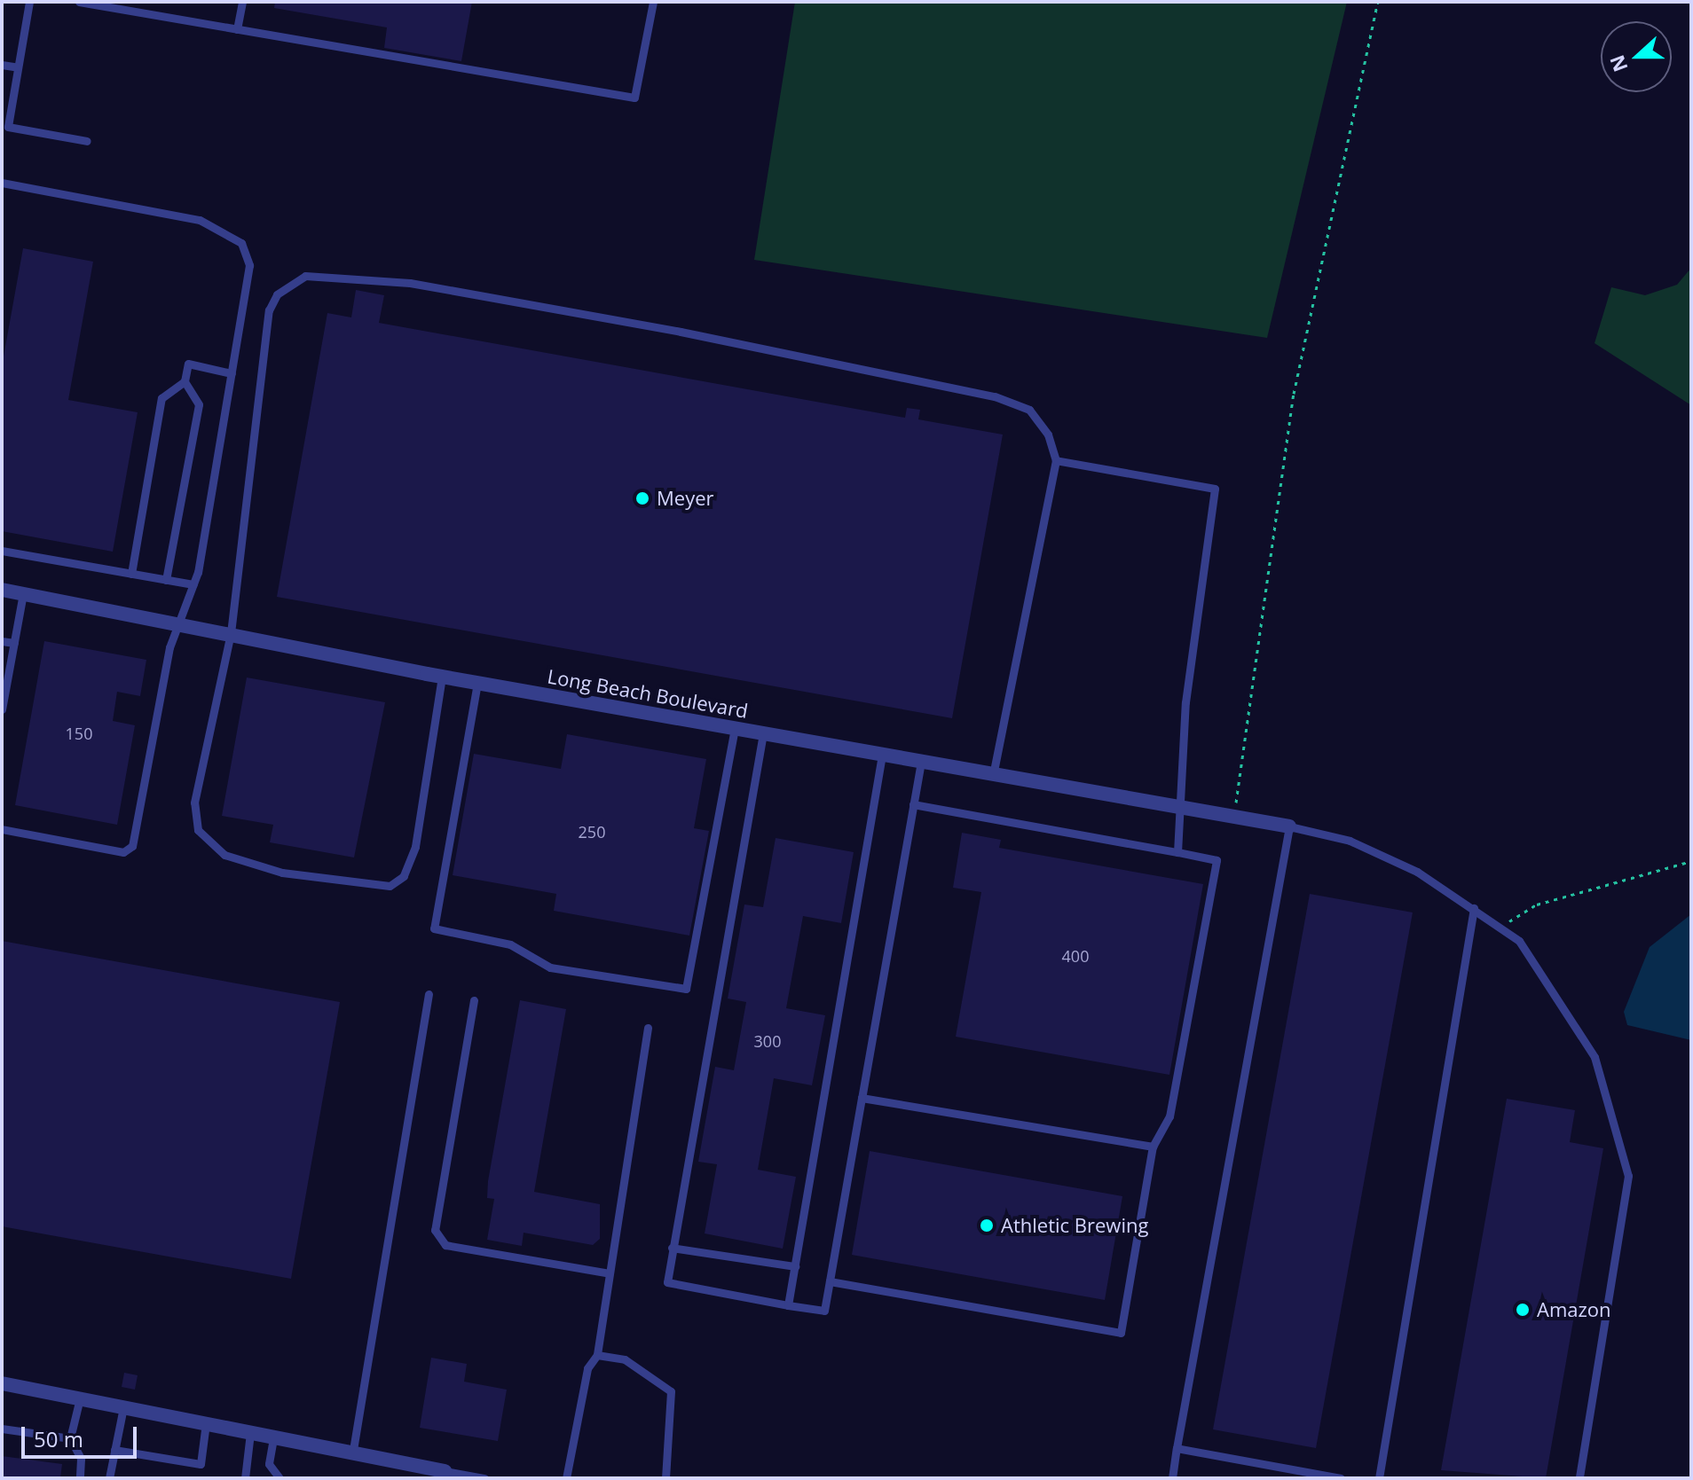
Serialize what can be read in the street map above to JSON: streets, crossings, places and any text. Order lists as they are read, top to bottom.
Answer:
{
  "streets": {
    "street": ["Long Beach Boulevard"]
  },
  "places": ["Meyer", "Athletic Brewing", "Amazon"],
  "house_numbers": [
    "150",
    "250",
    "400",
    "300"
  ],
  "scale_bar": "50 m",
  "north": "left"
}
